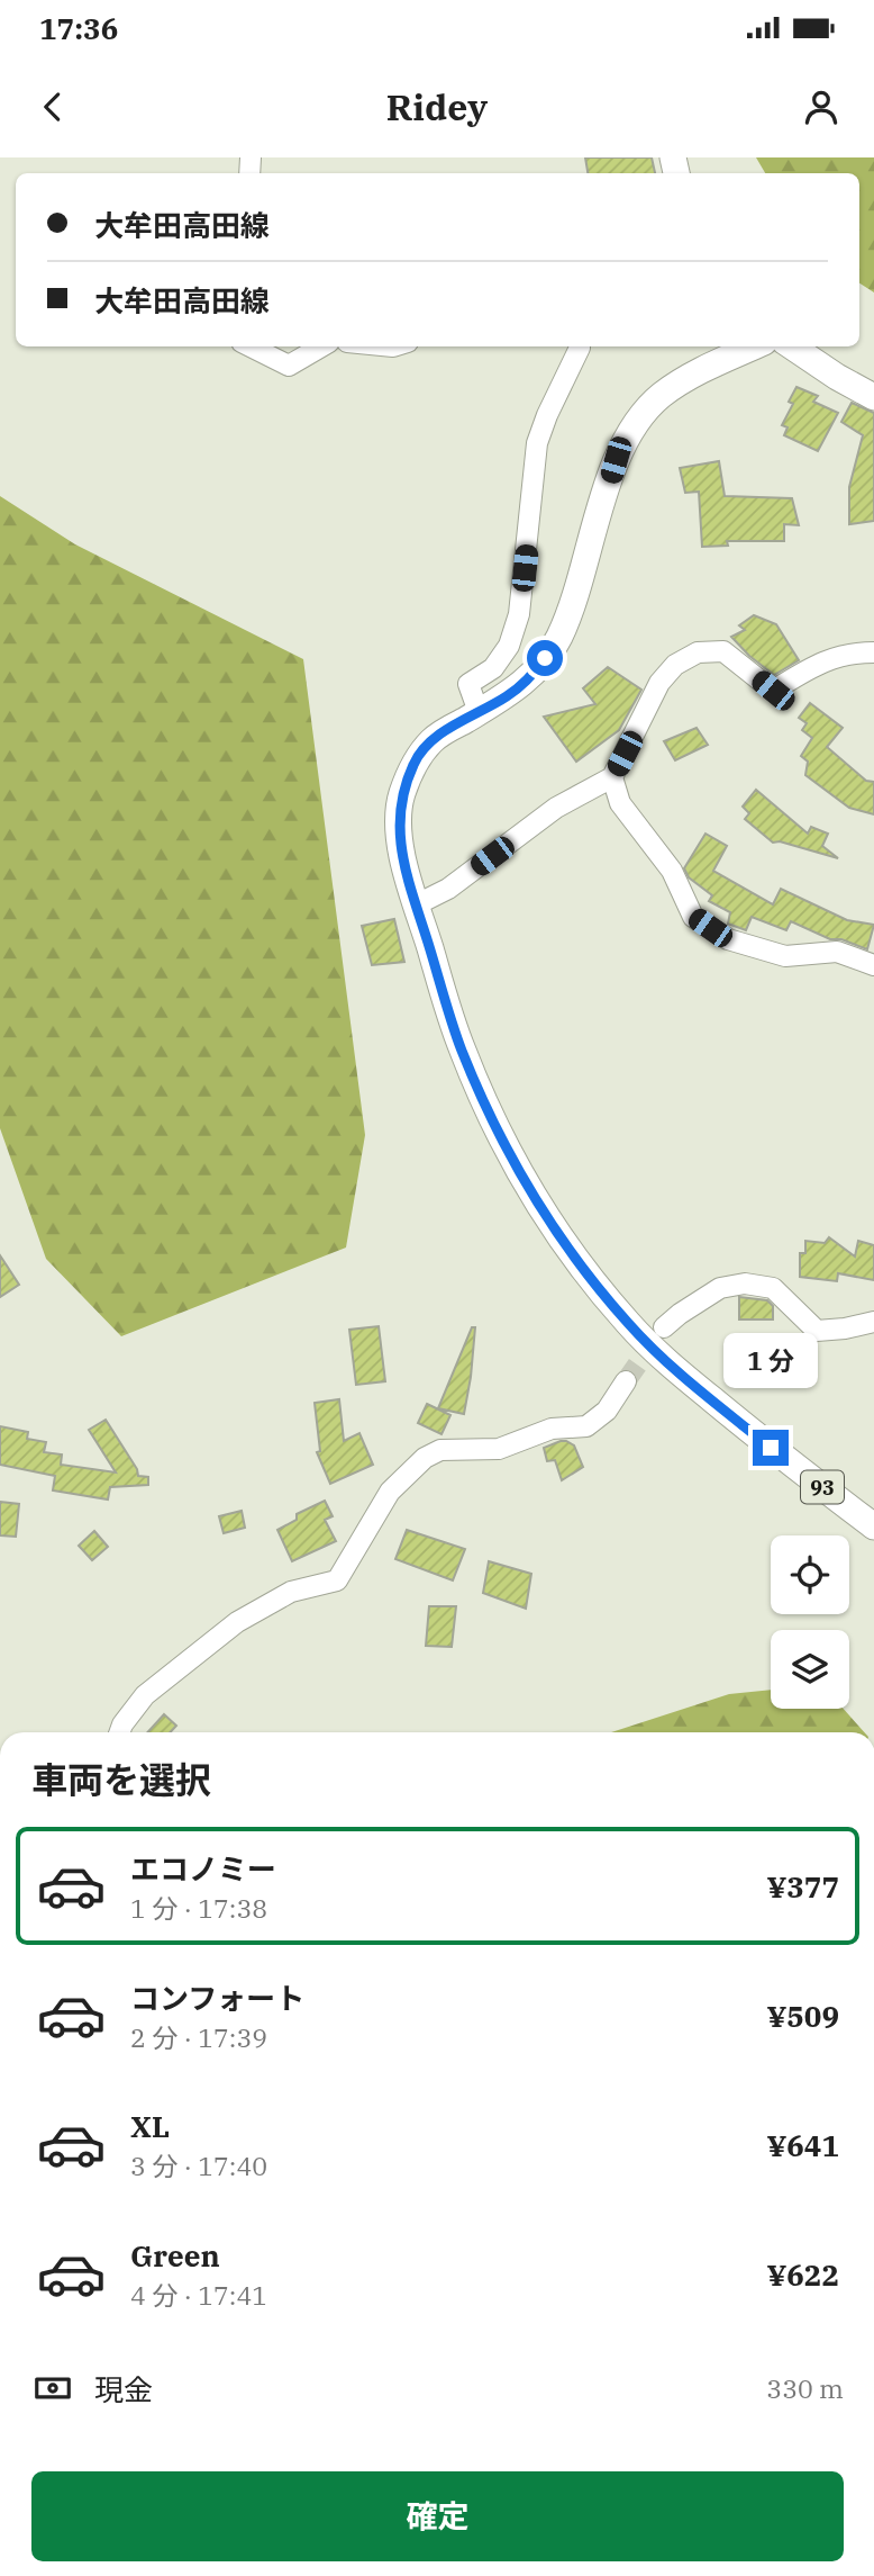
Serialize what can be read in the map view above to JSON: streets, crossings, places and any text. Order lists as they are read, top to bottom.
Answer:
{
  "streets": {
    "main road": ["93"]
  },
  "page": {
    "status": "17:36",
    "header": "Ridey",
    "banner": ["大牟田高田線", "大牟田高田線"],
    "bubble": "1 分",
    "heading": "車両を選択",
    "list": [
      {
        "name": "エコノミー",
        "note": "1 分 · 17:38",
        "value": "¥377"
      },
      {
        "name": "コンフォート",
        "note": "2 分 · 17:39",
        "value": "¥509"
      },
      {
        "name": "XL",
        "note": "3 分 · 17:40",
        "value": "¥641"
      },
      {
        "name": "Green",
        "note": "4 分 · 17:41",
        "value": "¥622"
      }
    ],
    "pay": ["現金", "330 m"],
    "buttons": "確定"
  }
}
